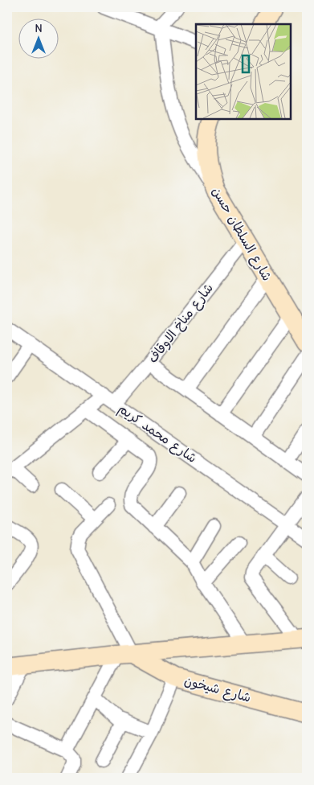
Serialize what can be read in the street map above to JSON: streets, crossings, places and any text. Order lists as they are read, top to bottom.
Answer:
{
  "streets": {
    "main road": ["شارع السلطان حسن", "شارع شيخون"],
    "street": ["شارع مناخ الاوقاف", "شارع محمد كريم"]
  },
  "crossings": [
    ["شارع السلطان حسن", "شارع مناخ الاوقاف"],
    ["شارع مناخ الاوقاف", "شارع محمد كريم"]
  ],
  "north": "top"
}
